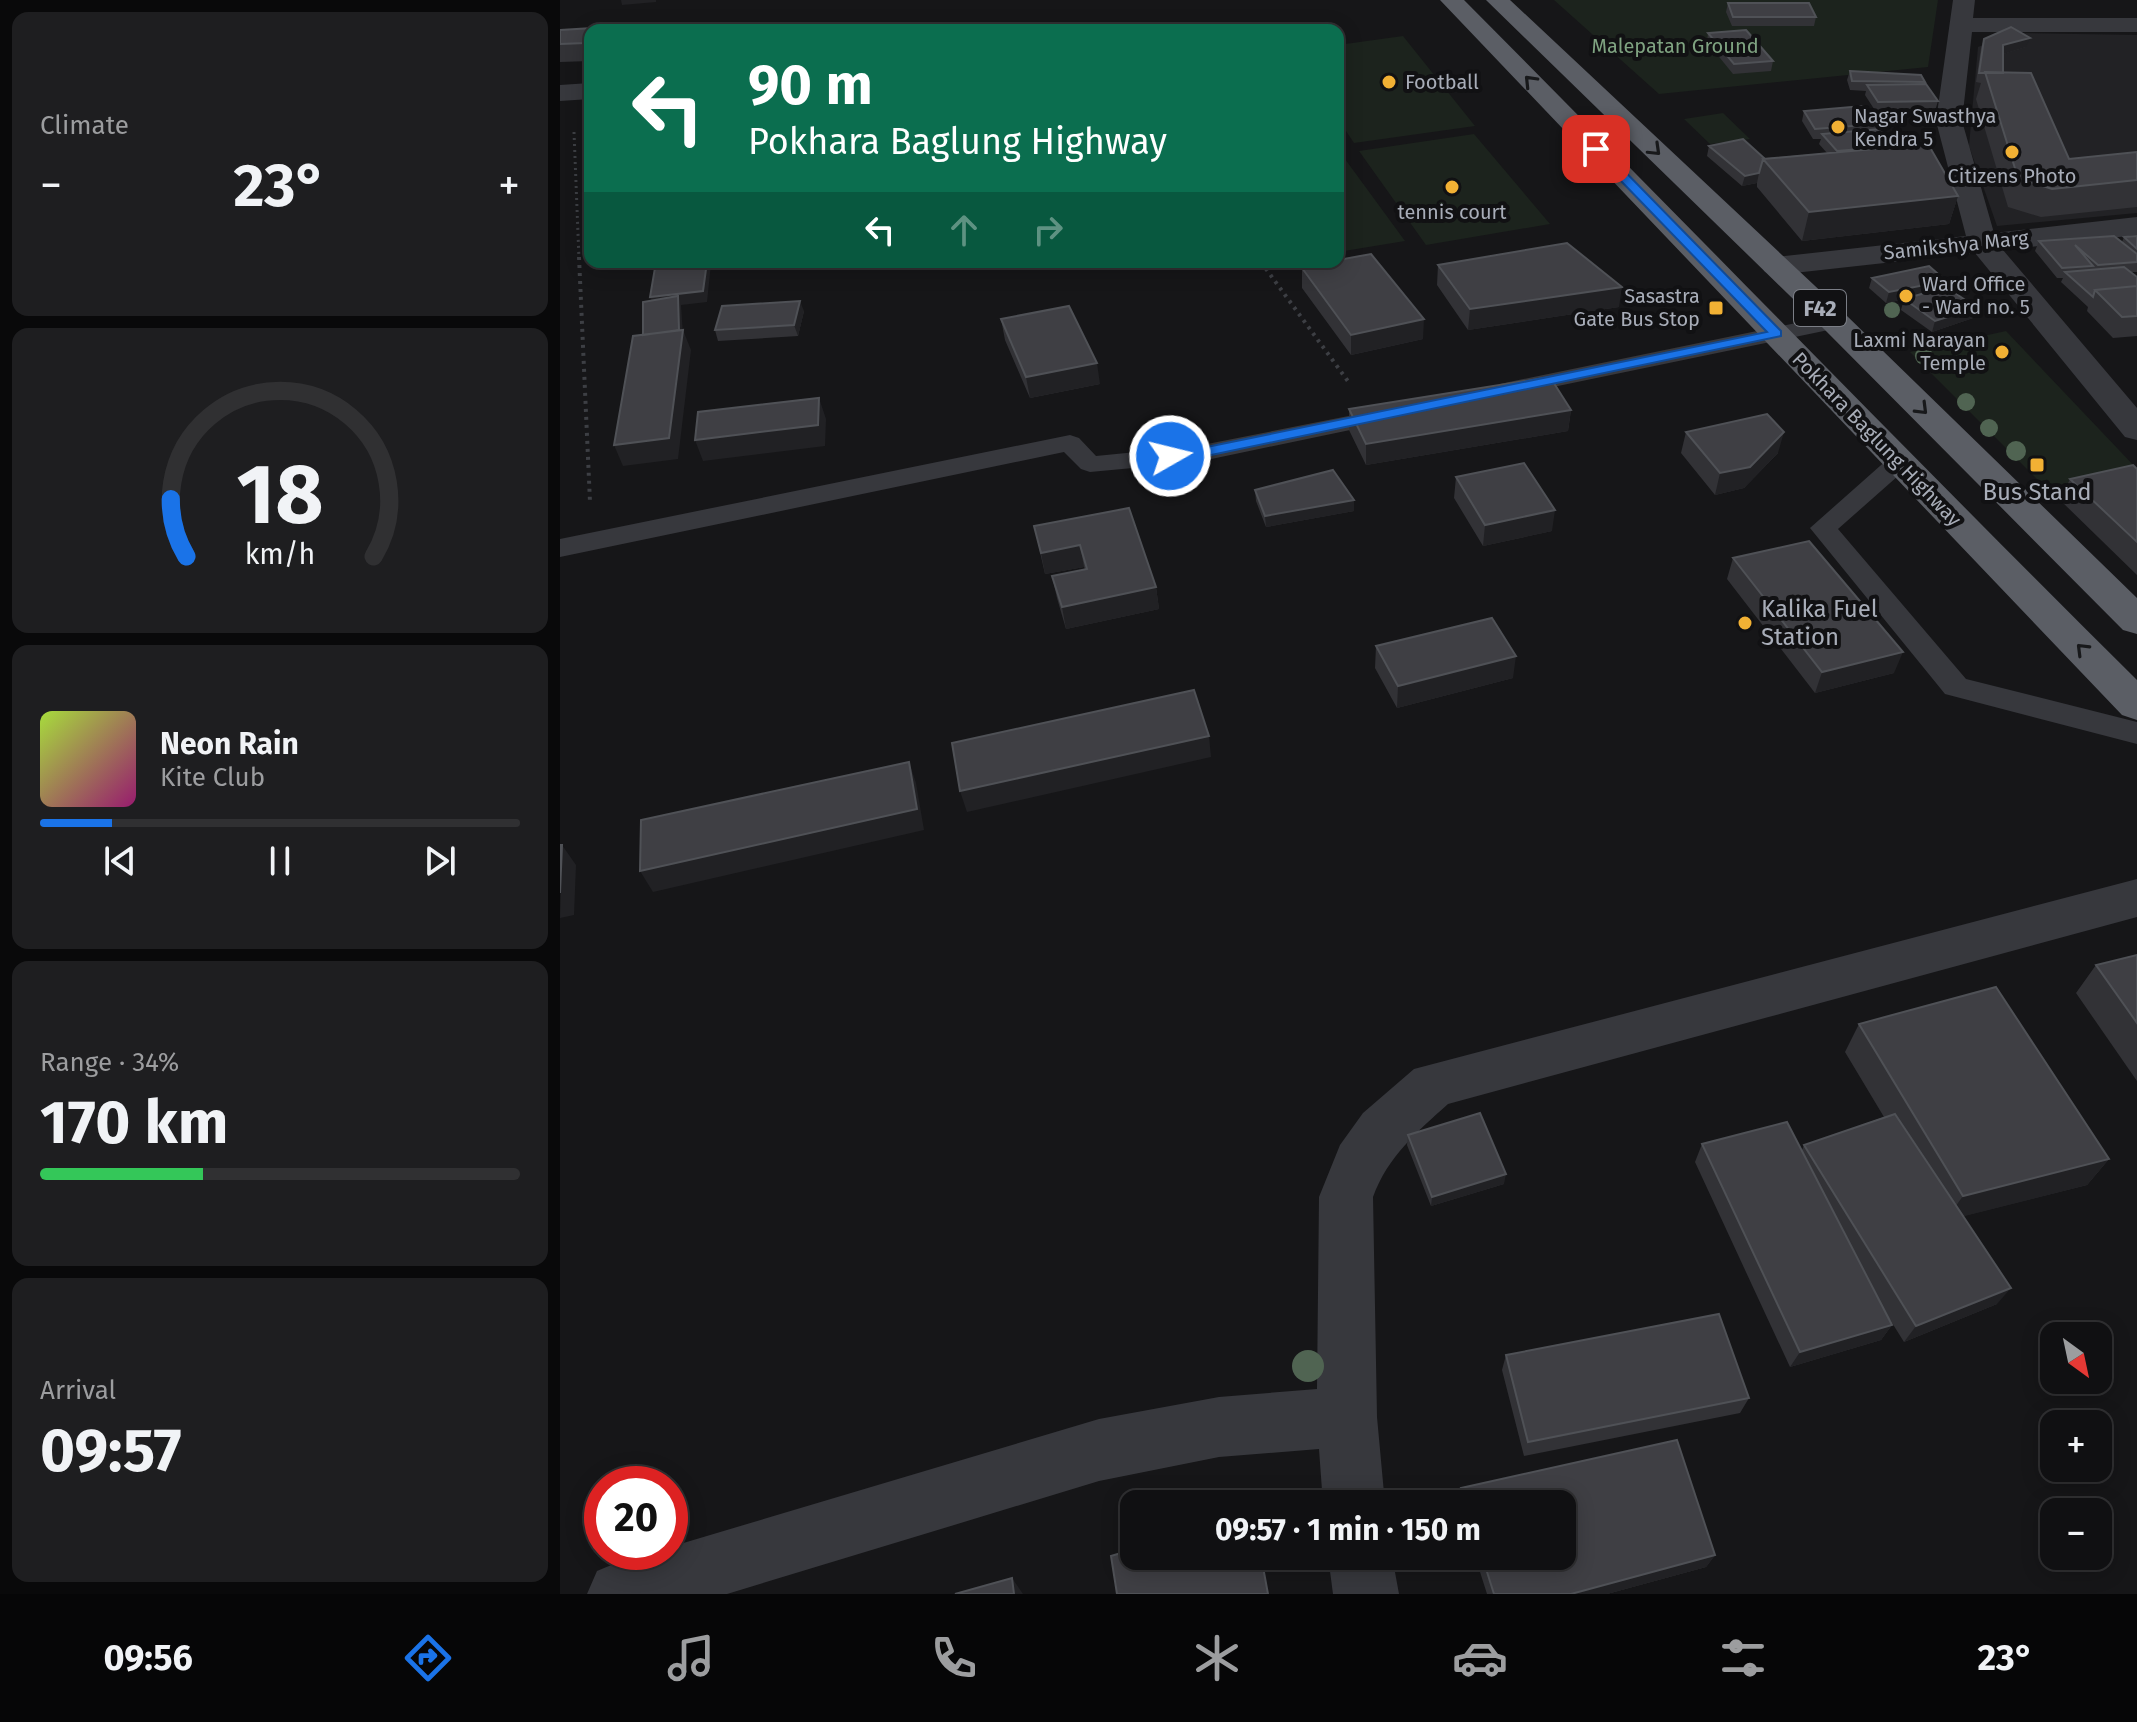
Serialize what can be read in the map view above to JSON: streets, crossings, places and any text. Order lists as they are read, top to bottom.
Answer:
{
  "streets": {
    "highway": ["F42", "Pokhara Baglung Highway"],
    "street": ["Samikshya Marg"]
  },
  "crossings": [
    ["Samikshya Marg", "F42"]
  ],
  "parks": ["Malepatan Ground"],
  "places": {
    "other": [
      "Football",
      "Nagar Swasthya Kendra 5",
      "Citizens Photo",
      "tennis court",
      "Ward Office - Ward no. 5",
      "Laxmi Narayan Temple",
      "Kalika Fuel Station"
    ],
    "transit": ["Sasastra Gate Bus Stop", "Bus Stand"]
  },
  "north": "bottom right",
  "page": {
    "tile": [
      "Climate",
      ["Range · 34%", "170 km"],
      ["Arrival", "09:57"]
    ],
    "turn": ["90 m", "Pokhara Baglung Highway"],
    "heat": ["−", "23°", "+"],
    "song": ["Neon Rain", "Kite Club"],
    "map_buttons": ["+", "−"],
    "limit": "20",
    "trip": "09:57 · 1 min · 150 m",
    "tabs": ["09:56", "23°"],
    "gauge": ["18", "km/h"]
  }
}
